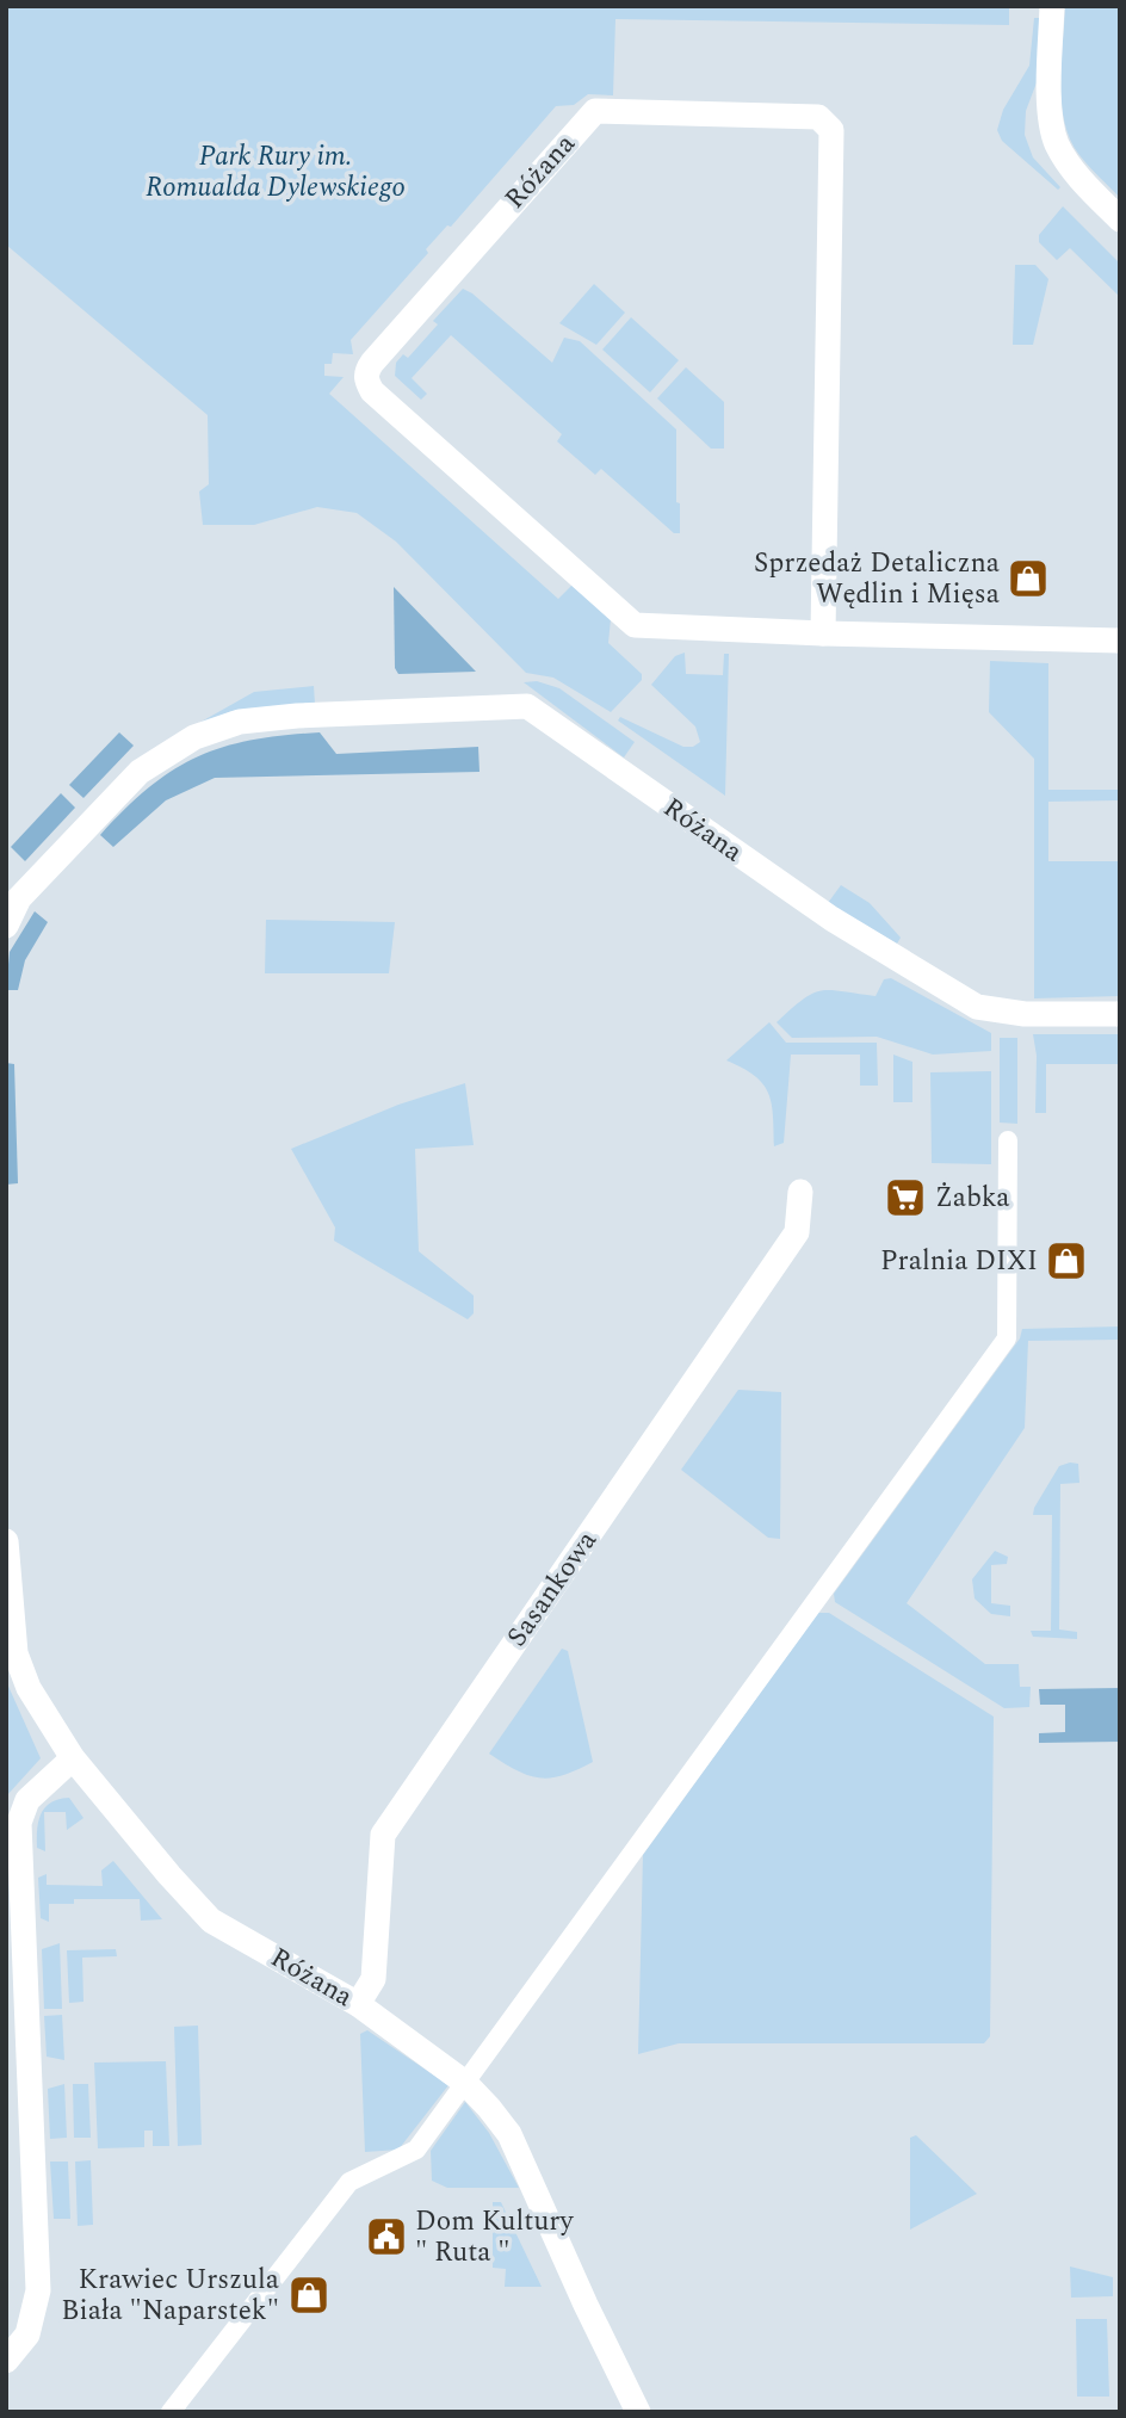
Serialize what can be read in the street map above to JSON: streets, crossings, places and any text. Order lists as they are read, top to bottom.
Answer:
{
  "streets": {
    "street": ["Różana", "Sasankowa"]
  },
  "crossings": [
    ["Różana", "Sasankowa"]
  ],
  "parks": ["Park Rury im. Romualda Dylewskiego"],
  "places": {
    "shop": ["Sprzedaż Detaliczna Wędlin i Mięsa", "Pralnia DIXI", "Krawiec Urszula Biała \"Naparstek\""],
    "supermarket": ["Żabka"],
    "public building": ["Dom Kultury \" Ruta \""]
  }
}
